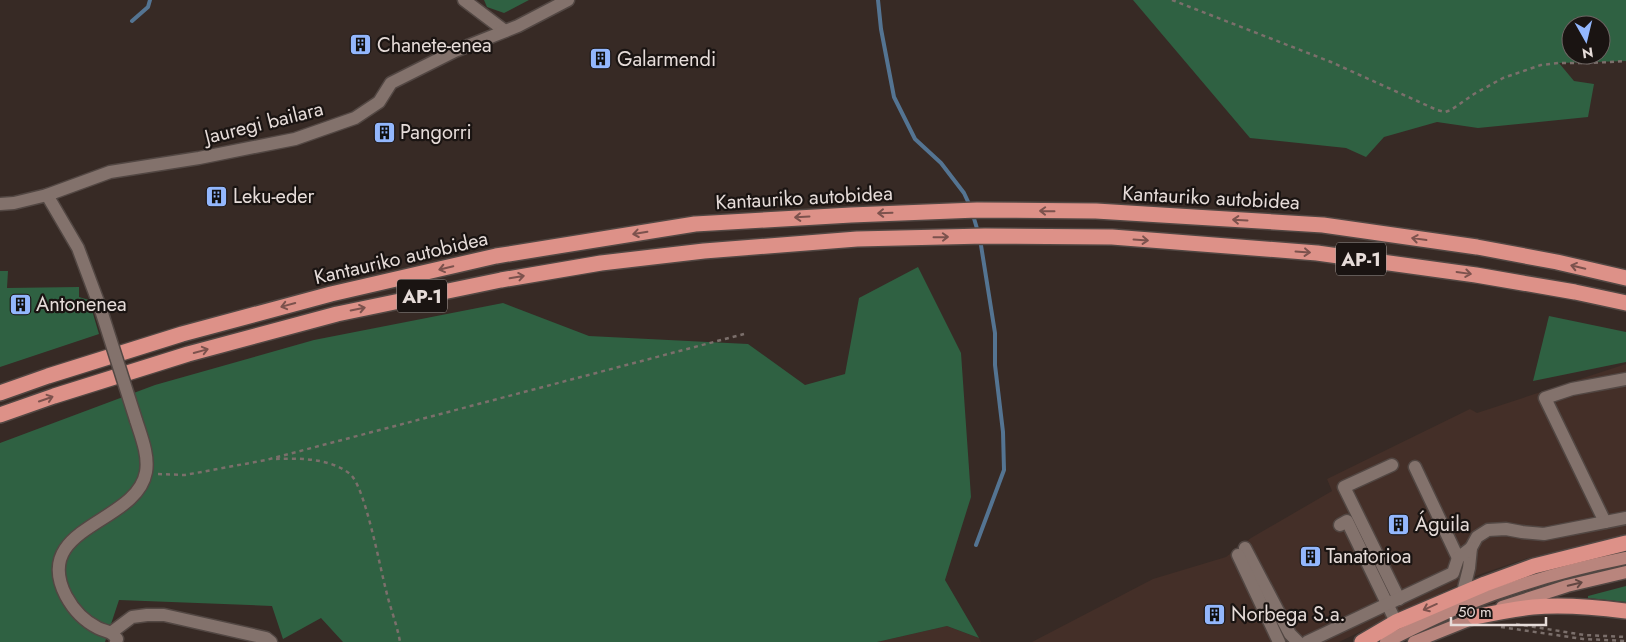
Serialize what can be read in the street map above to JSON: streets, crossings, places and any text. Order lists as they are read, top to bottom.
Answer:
{
  "streets": {
    "highway": ["Kantauriko autobidea", "AP-1"],
    "street": ["Jauregi bailara"]
  },
  "places": {
    "building": [
      "Chanete-enea",
      "Galarmendi",
      "Pangorri",
      "Leku-eder",
      "Antonenea",
      "Águila",
      "Tanatorioa",
      "Norbega S.a."
    ]
  },
  "scale_bar": "50 m",
  "north": "bottom"
}
